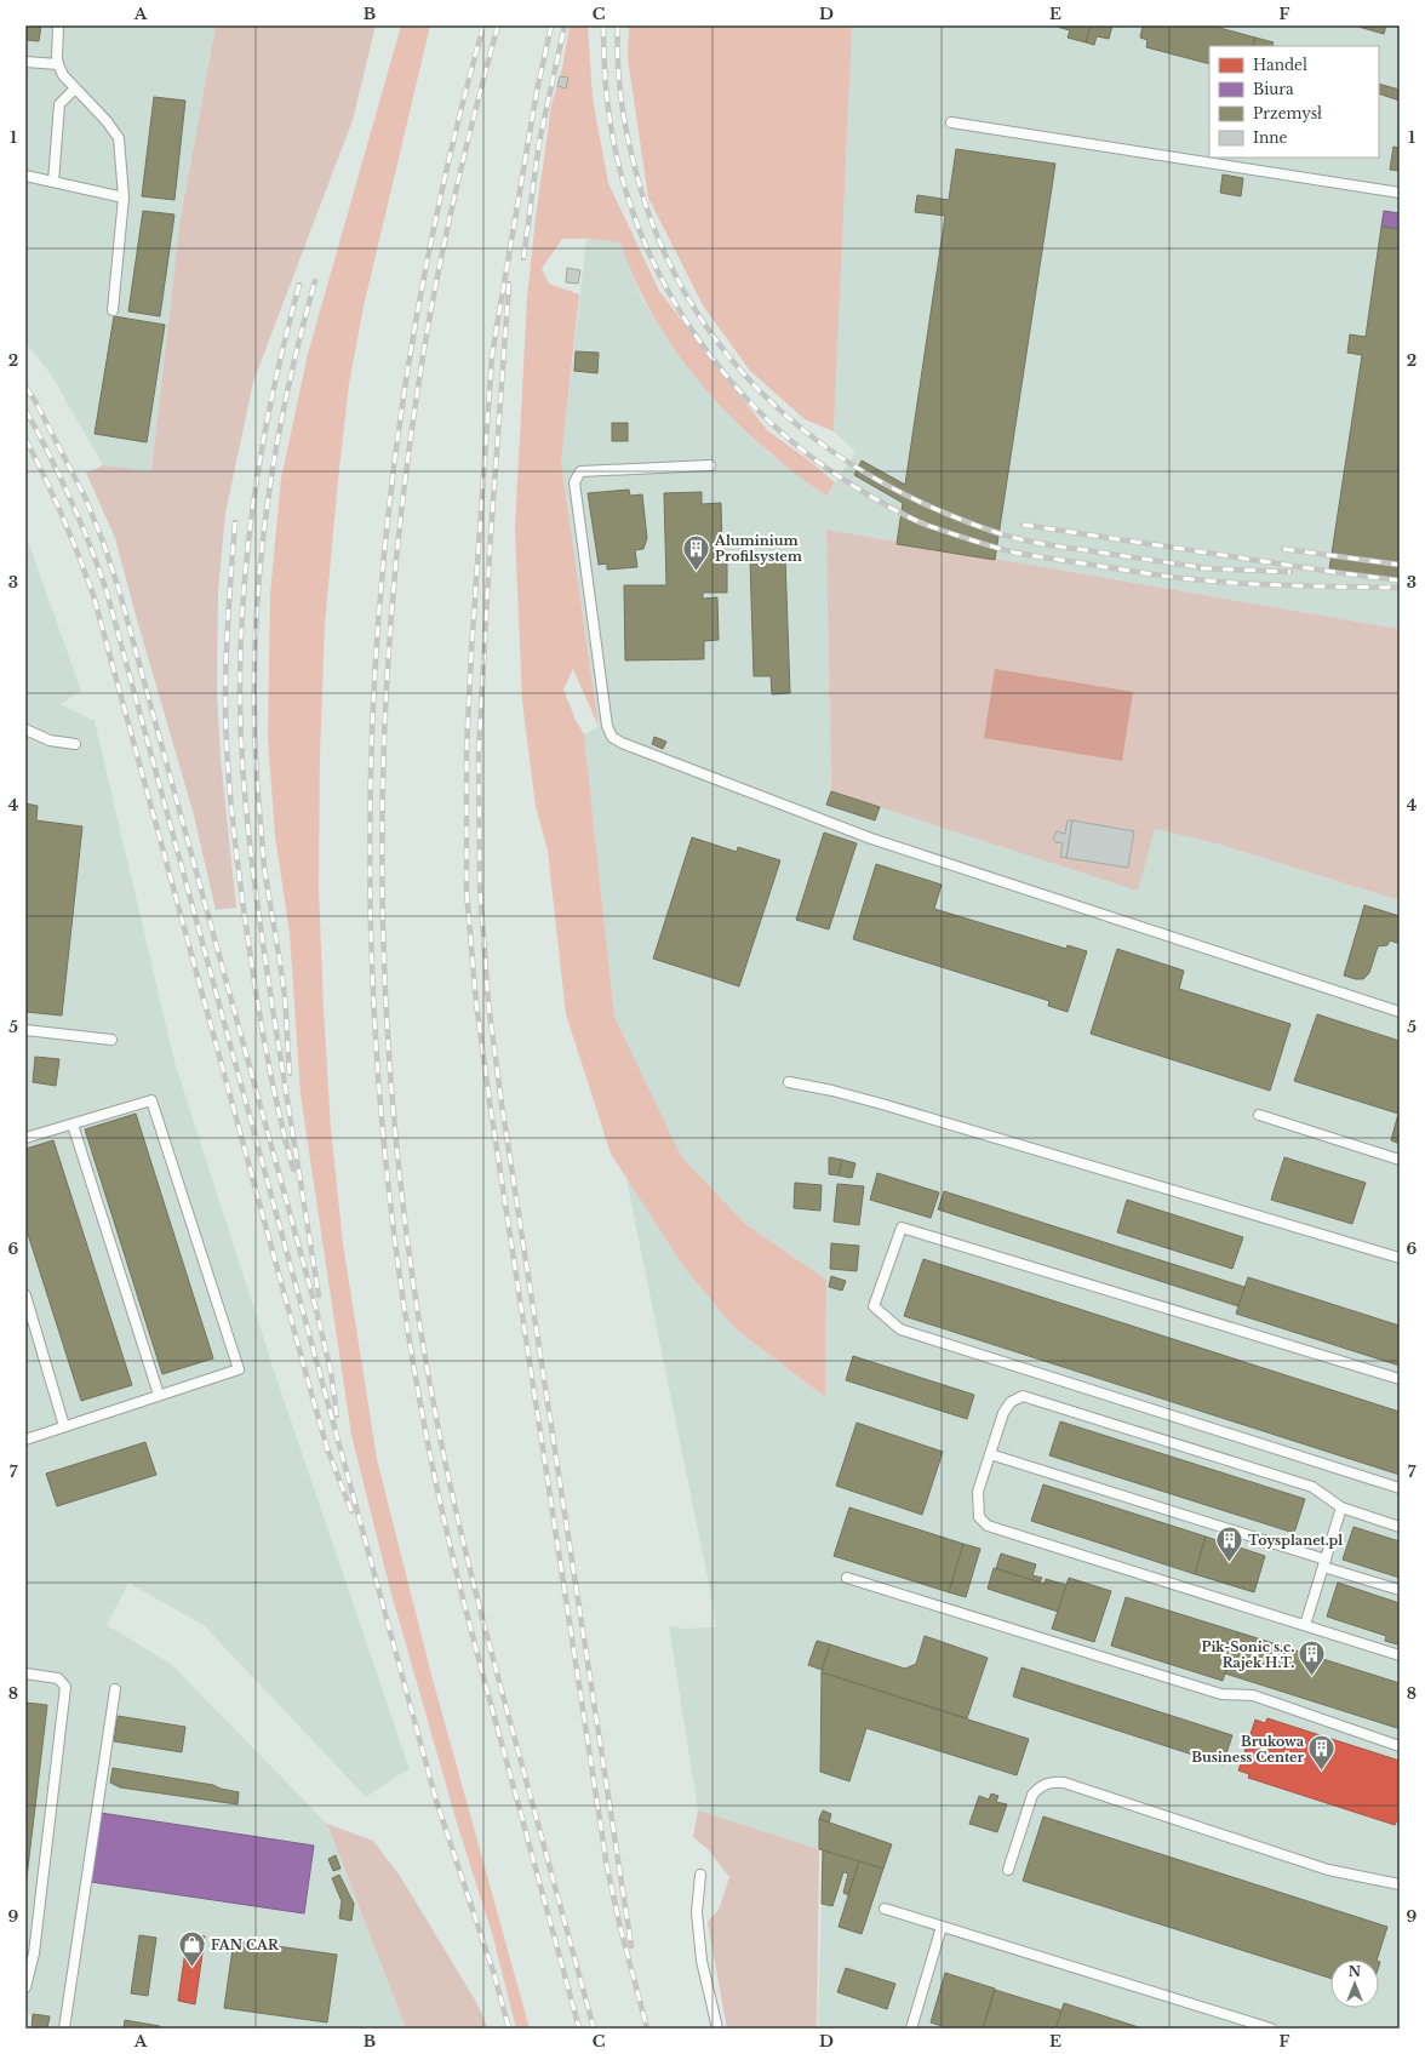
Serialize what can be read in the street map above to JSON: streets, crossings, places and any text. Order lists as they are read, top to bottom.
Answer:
{
  "places": {
    "building": [
      "Aluminium Profilsystem",
      "Toysplanet.pl",
      "Pik-Sonic s.c. Rajek H.T.",
      "Brukowa Business Center"
    ],
    "shop": ["FAN CAR"]
  },
  "legend": [
    "Handel",
    "Biura",
    "Przemysł",
    "Inne"
  ],
  "north": "top",
  "grid": {
    "columns": [
      "A",
      "B",
      "C",
      "D",
      "E",
      "F"
    ],
    "rows": [
      "1",
      "2",
      "3",
      "4",
      "5",
      "6",
      "7",
      "8",
      "9"
    ]
  }
}
